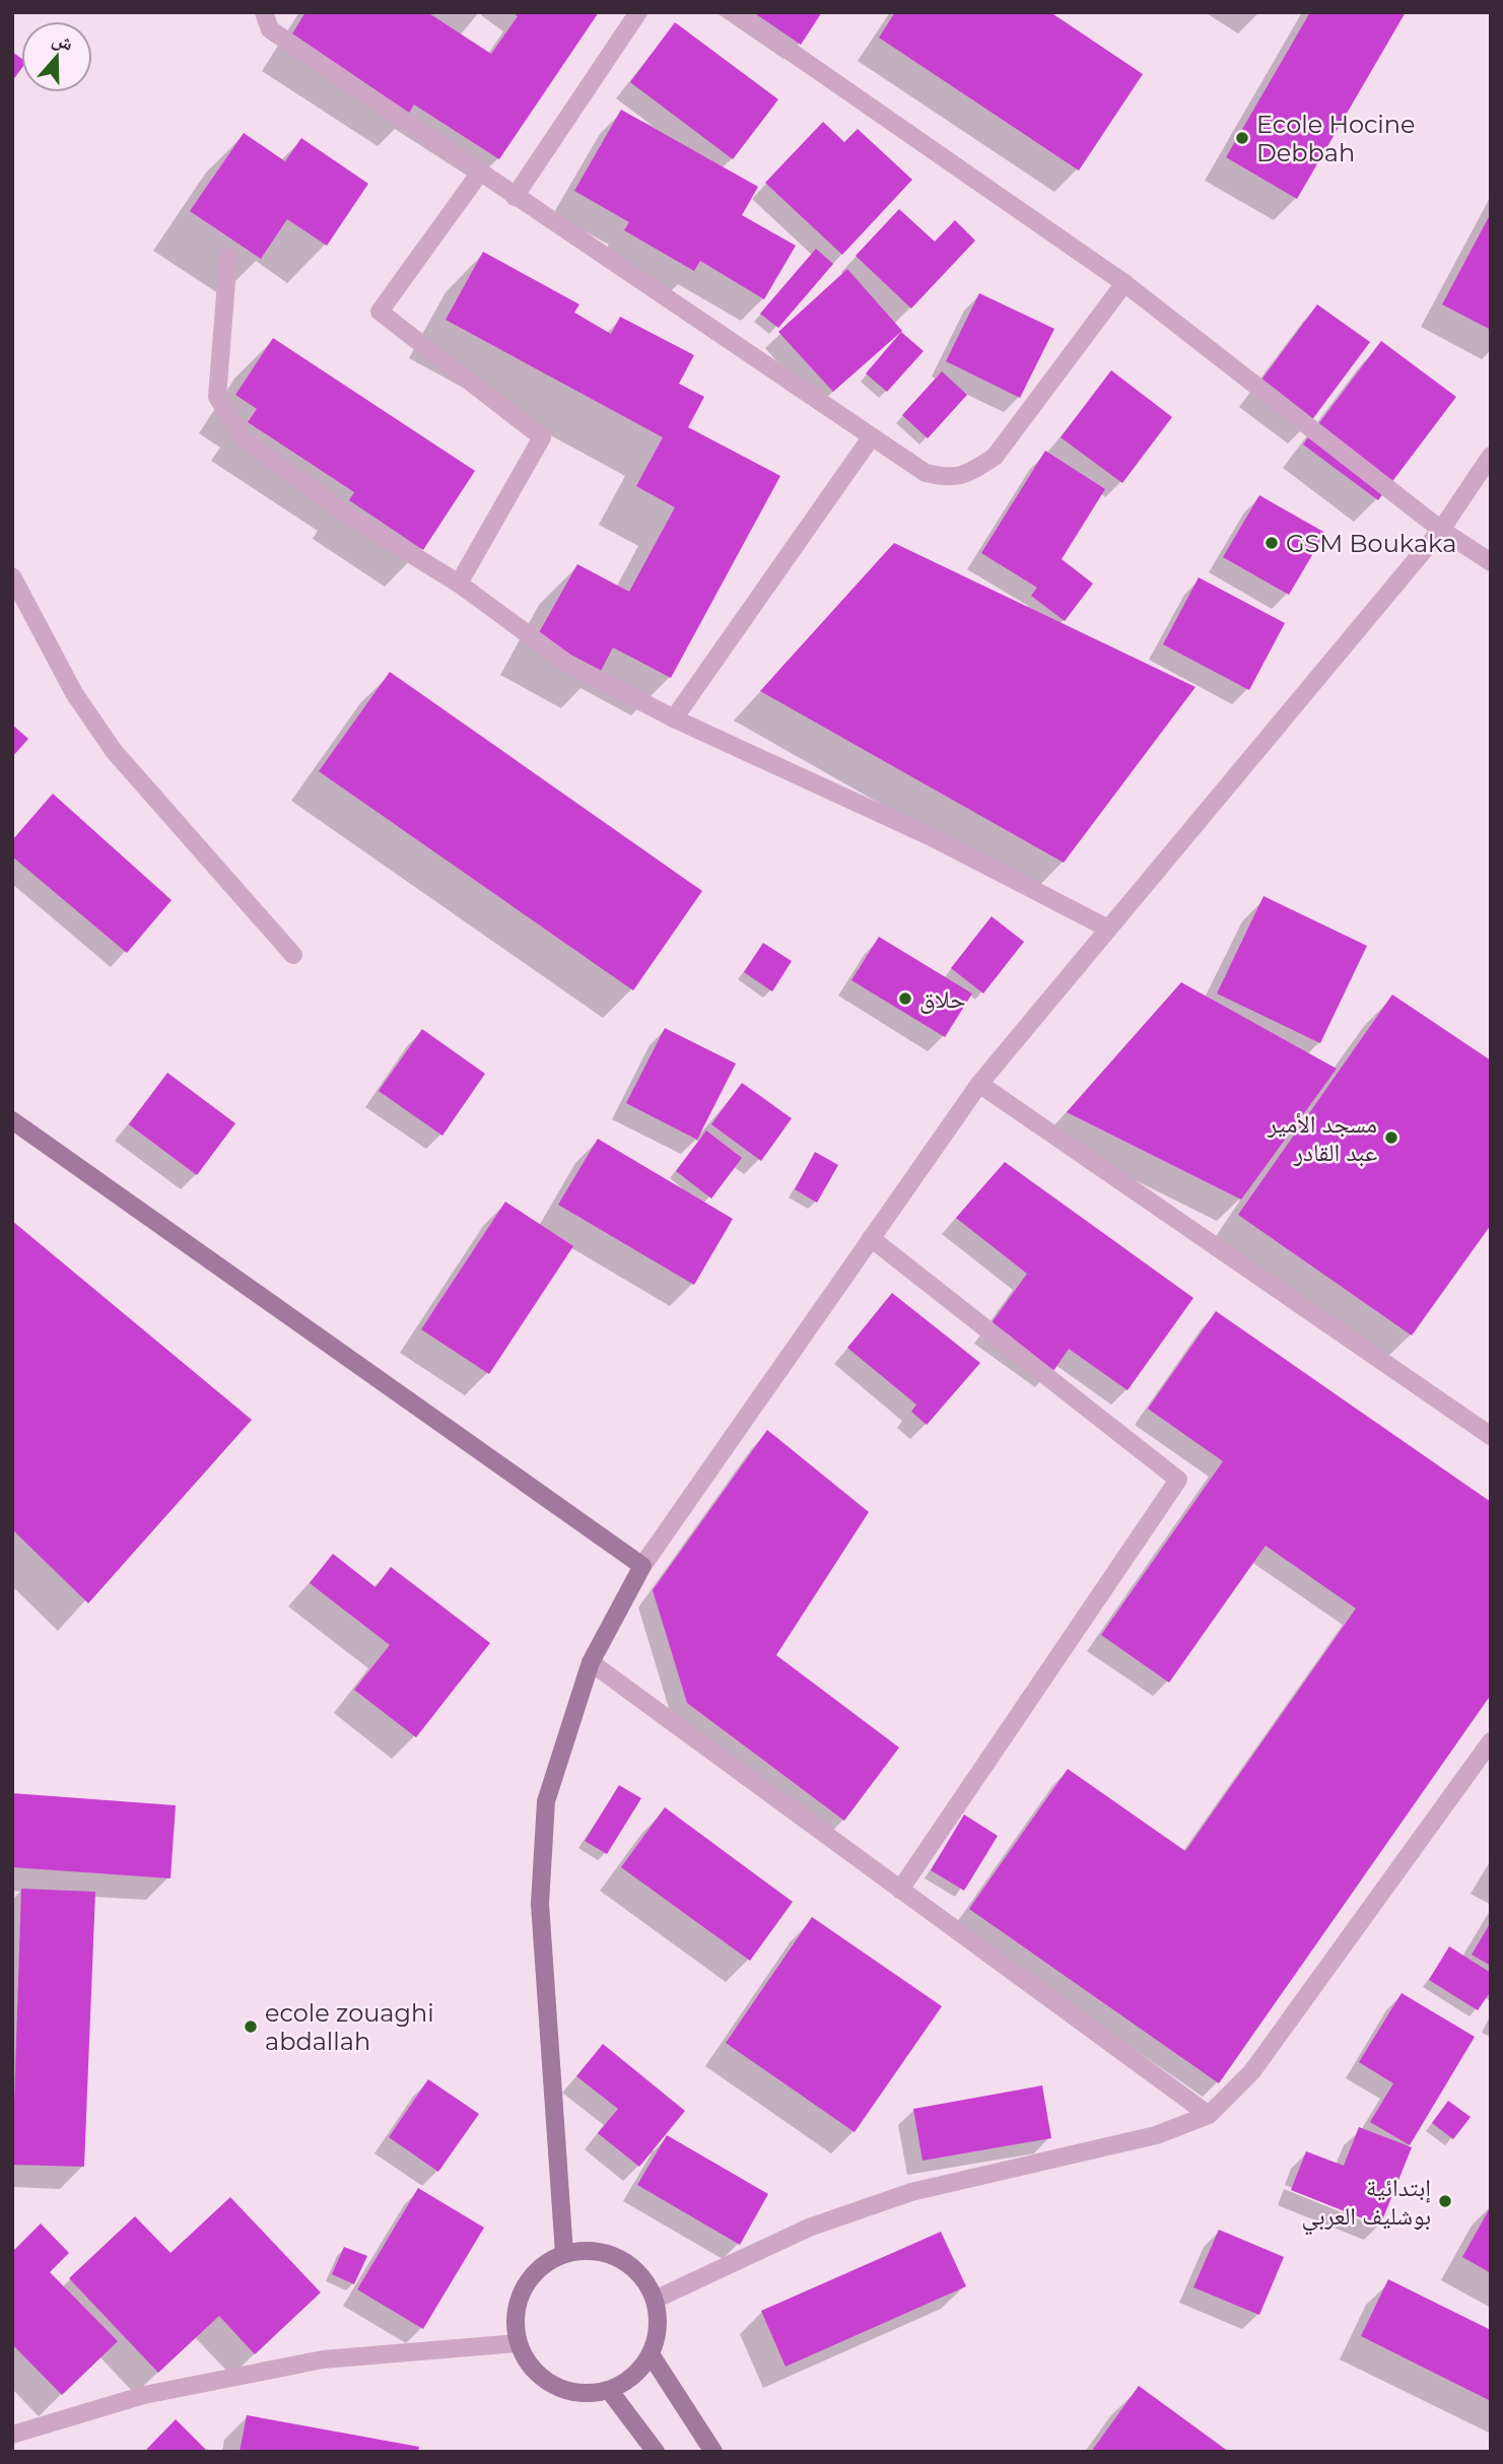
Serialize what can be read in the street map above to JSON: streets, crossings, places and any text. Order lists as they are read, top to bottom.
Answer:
{
  "places": [
    "Ecole Hocine Debbah",
    "GSM Boukaka",
    "حلاق",
    "مسجد الأمير عبد القادر",
    "ecole zouaghi abdallah",
    "إبتدائية بوشليف العربي"
  ],
  "north": "top"
}
